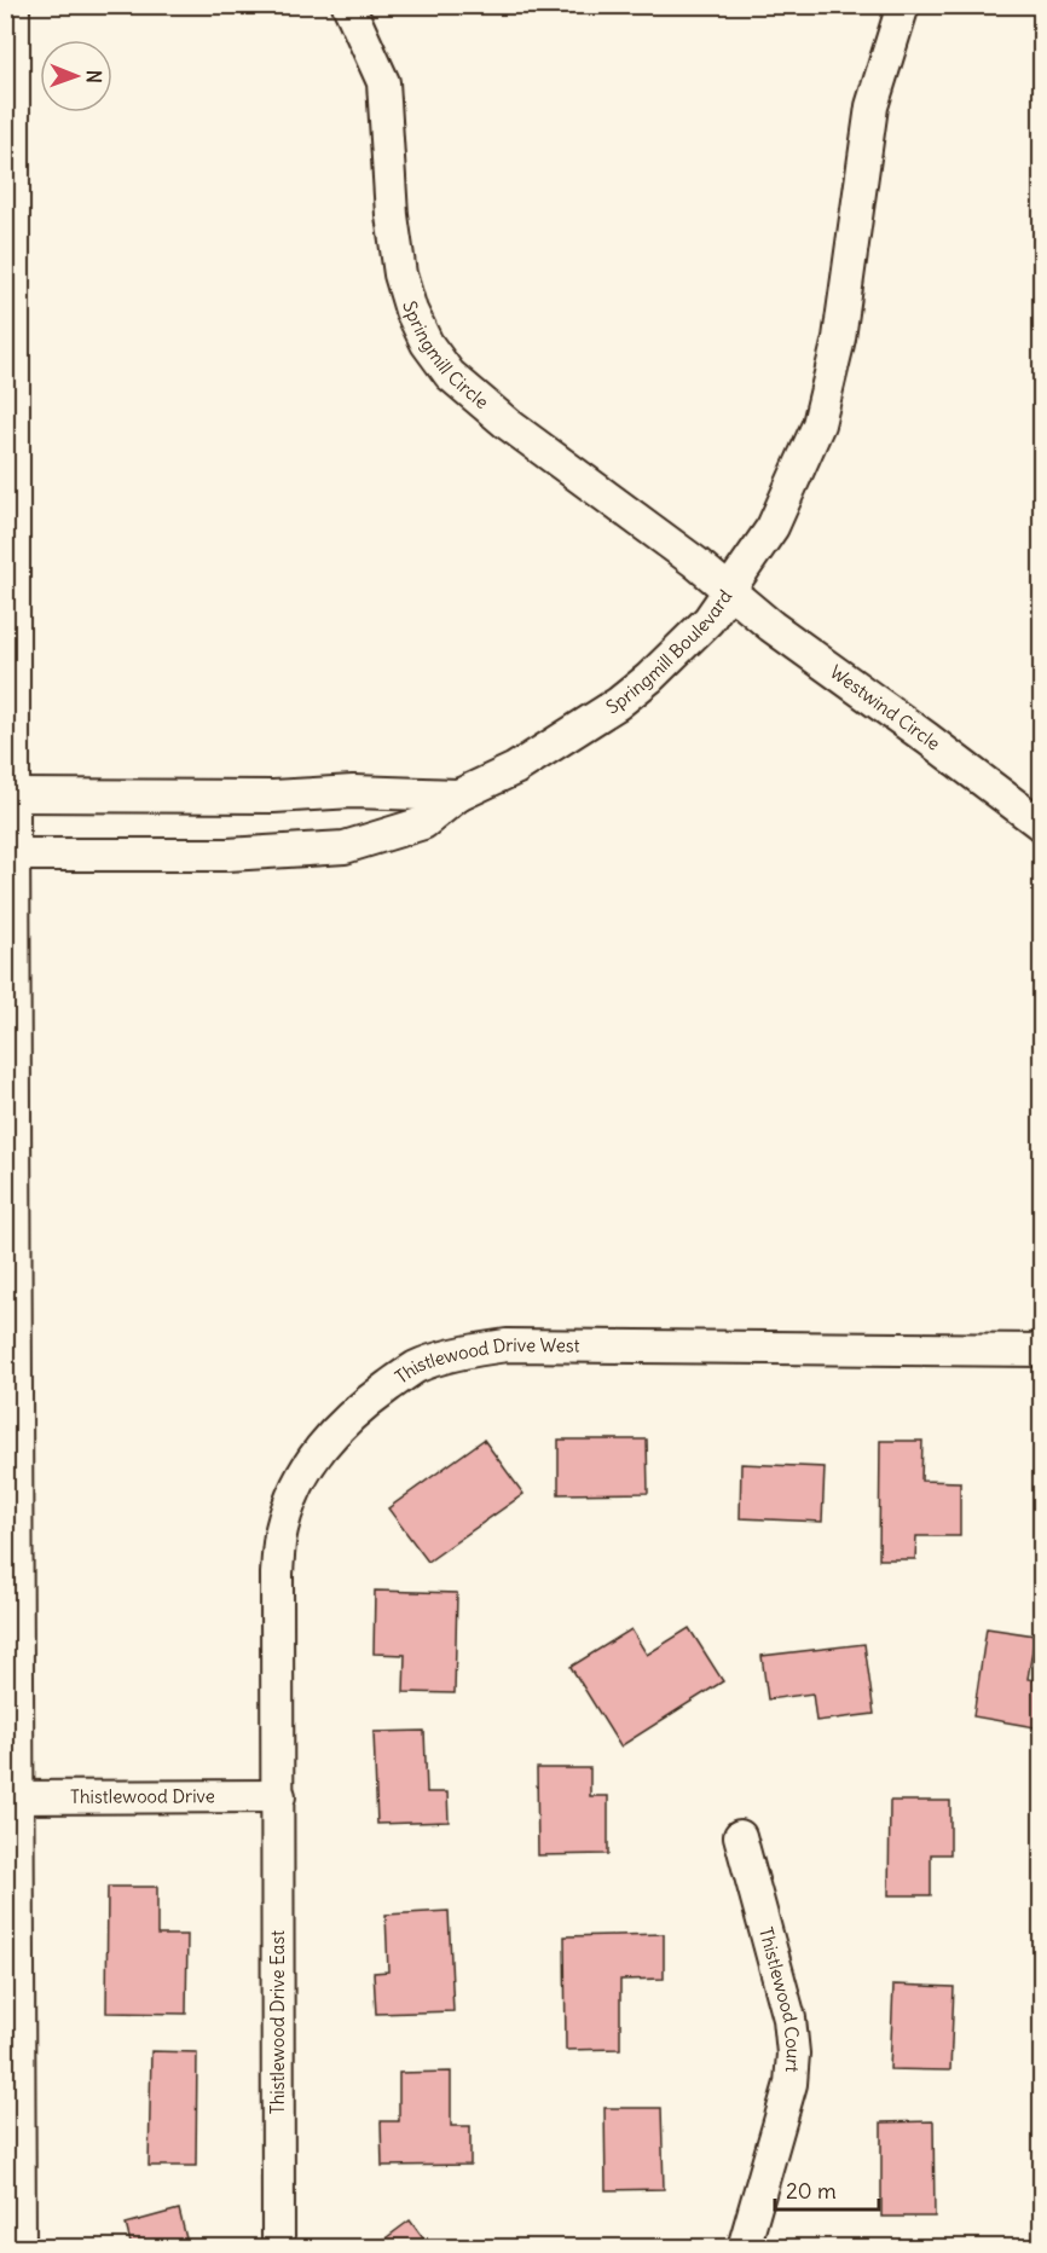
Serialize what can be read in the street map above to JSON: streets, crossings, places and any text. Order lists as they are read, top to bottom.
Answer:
{
  "streets": {
    "street": [
      "Springmill Circle",
      "Springmill Boulevard",
      "Westwind Circle",
      "Thistlewood Drive West",
      "Thistlewood Drive",
      "Thistlewood Court",
      "Thistlewood Drive East"
    ]
  },
  "crossings": [
    ["Springmill Circle", "Springmill Boulevard"],
    ["Springmill Circle", "Westwind Circle"],
    ["Springmill Boulevard", "Westwind Circle"],
    ["Thistlewood Drive West", "Thistlewood Drive"],
    ["Thistlewood Drive West", "Thistlewood Drive East"],
    ["Thistlewood Drive", "Thistlewood Drive East"]
  ],
  "scale_bar": "20 m",
  "north": "right"
}
